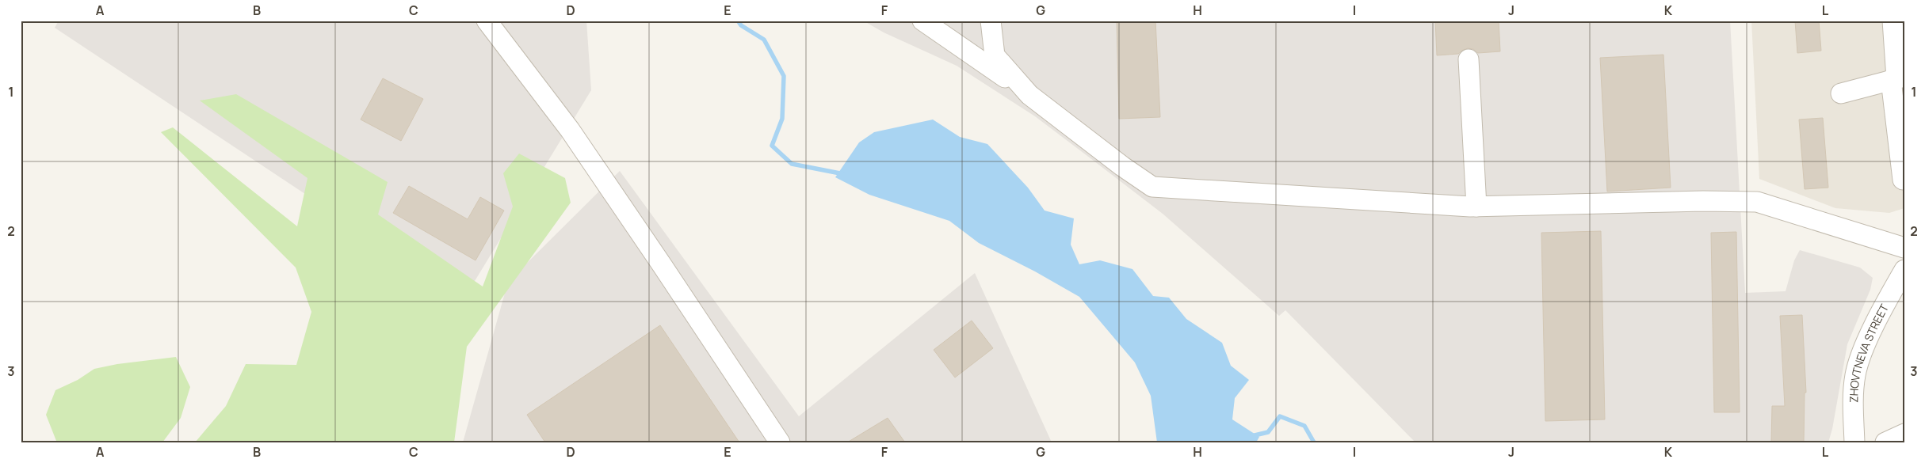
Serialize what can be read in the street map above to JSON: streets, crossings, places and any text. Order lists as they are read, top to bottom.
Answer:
{
  "streets": {
    "street": ["ZHOVTNEVA STREET"]
  },
  "grid": {
    "columns": [
      "A",
      "B",
      "C",
      "D",
      "E",
      "F",
      "G",
      "H",
      "I",
      "J",
      "K",
      "L"
    ],
    "rows": ["1", "2", "3"]
  }
}
